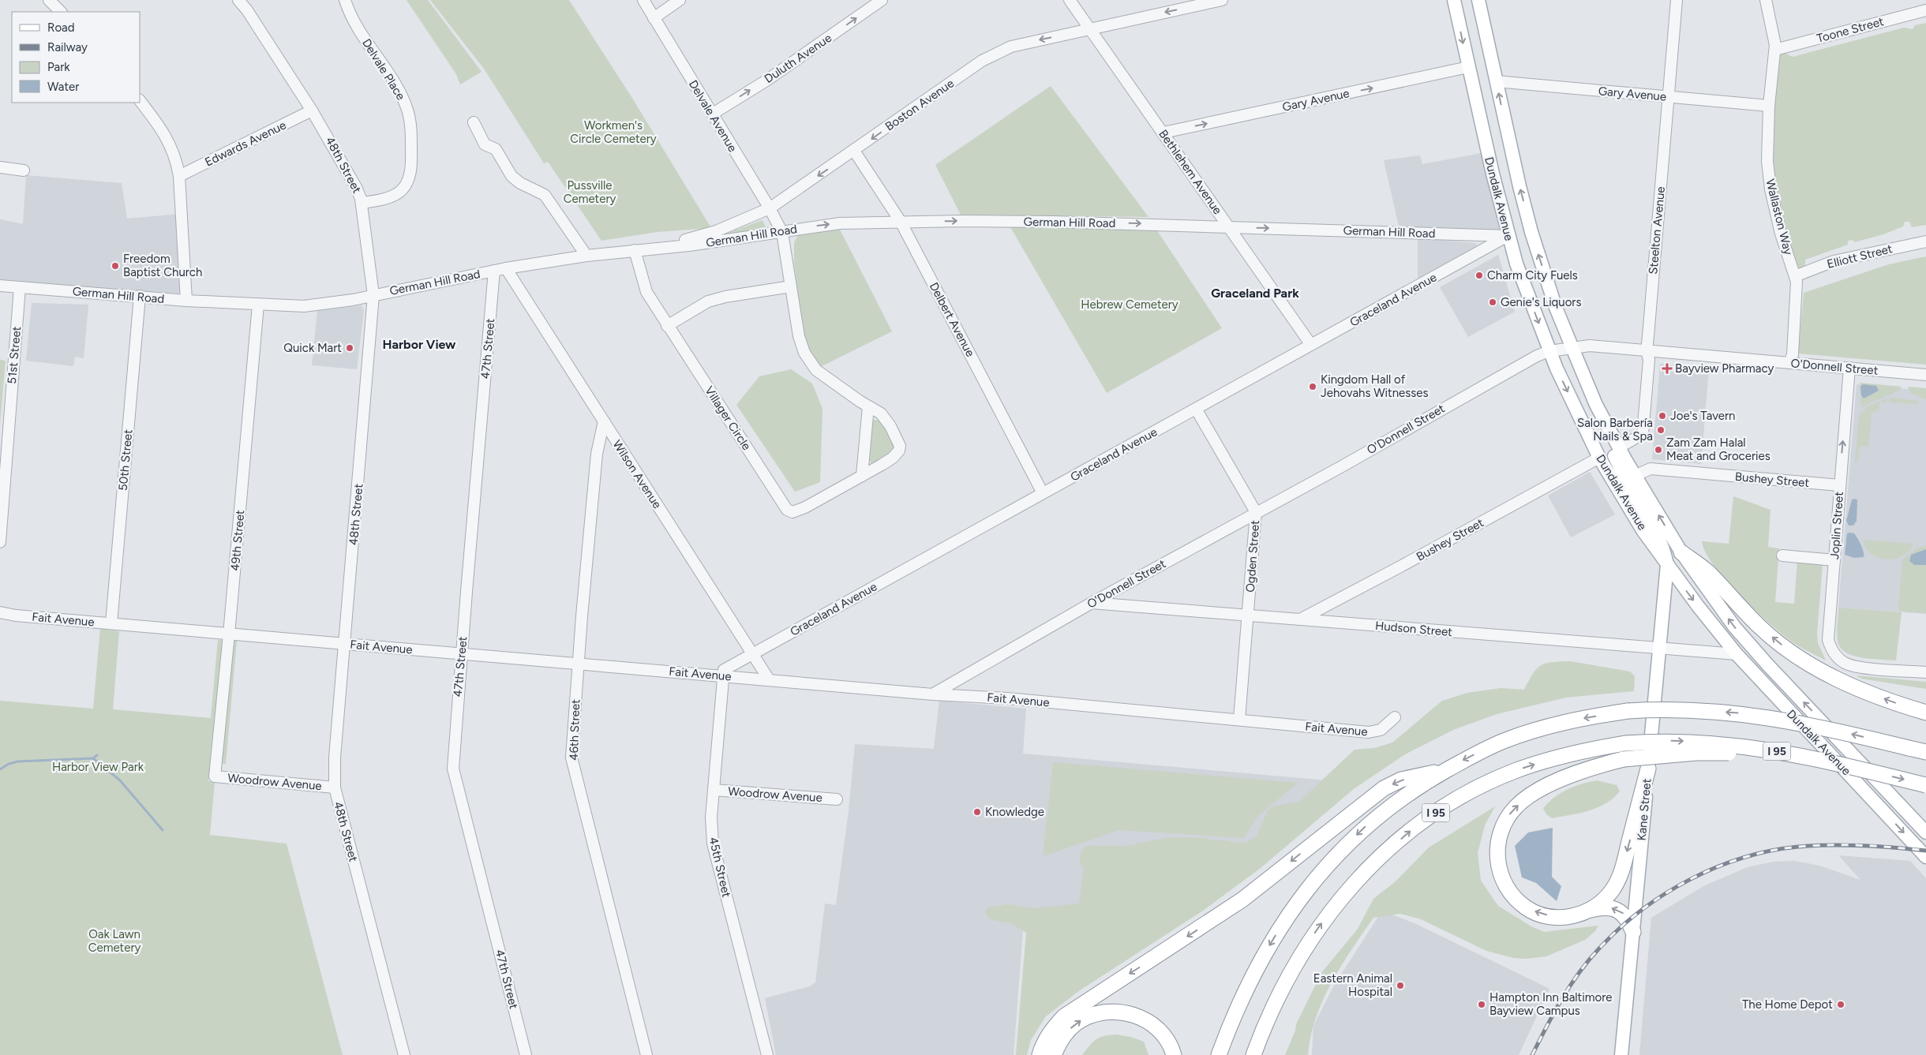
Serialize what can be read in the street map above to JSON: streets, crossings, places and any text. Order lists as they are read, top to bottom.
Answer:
{
  "streets": {
    "highway": ["I 95"],
    "main road": ["Dundalk Avenue", "Kane Street"],
    "street": [
      "Toone Street",
      "Duluth Avenue",
      "Delvale Place",
      "Gary Avenue",
      "Boston Avenue",
      "Delvale Avenue",
      "Edwards Avenue",
      "48th Street",
      "Bethlehem Avenue",
      "Wallaston Way",
      "German Hill Road",
      "Steelton Avenue",
      "Elliott Street",
      "Graceland Avenue",
      "Delbert Avenue",
      "47th Street",
      "51st Street",
      "O'Donnell Street",
      "Villager Circle",
      "50th Street",
      "Wilson Avenue",
      "Bushey Street",
      "Joplin Street",
      "49th Street",
      "Ogden Street",
      "Fait Avenue",
      "Hudson Street",
      "46th Street",
      "Woodrow Avenue",
      "45th Street"
    ]
  },
  "crossings": [
    ["Toone Street", "Wallaston Way"],
    ["Duluth Avenue", "Delvale Avenue"],
    ["Delvale Place", "48th Street"],
    ["Gary Avenue", "Bethlehem Avenue"],
    ["Gary Avenue", "Dundalk Avenue"],
    ["Gary Avenue", "Wallaston Way"],
    ["Gary Avenue", "Steelton Avenue"],
    ["Boston Avenue", "Delvale Avenue"],
    ["Boston Avenue", "Bethlehem Avenue"],
    ["Boston Avenue", "German Hill Road"],
    ["Boston Avenue", "Delbert Avenue"],
    ["Boston Avenue", "Villager Circle"],
    ["Delvale Avenue", "German Hill Road"],
    ["Delvale Avenue", "Villager Circle"],
    ["Edwards Avenue", "48th Street"],
    ["48th Street", "German Hill Road"],
    ["48th Street", "Fait Avenue"],
    ["48th Street", "Woodrow Avenue"],
    ["Bethlehem Avenue", "German Hill Road"],
    ["Bethlehem Avenue", "Graceland Avenue"],
    ["Dundalk Avenue", "German Hill Road"],
    ["Dundalk Avenue", "Steelton Avenue"],
    ["Dundalk Avenue", "Graceland Avenue"],
    ["Dundalk Avenue", "O'Donnell Street"],
    ["Dundalk Avenue", "Bushey Street"],
    ["Dundalk Avenue", "Hudson Street"],
    ["Dundalk Avenue", "Kane Street"],
    ["Wallaston Way", "Elliott Street"],
    ["Wallaston Way", "O'Donnell Street"],
    ["German Hill Road", "Graceland Avenue"],
    ["German Hill Road", "Delbert Avenue"],
    ["German Hill Road", "47th Street"],
    ["German Hill Road", "51st Street"],
    ["German Hill Road", "Villager Circle"],
    ["German Hill Road", "50th Street"],
    ["German Hill Road", "Wilson Avenue"],
    ["German Hill Road", "49th Street"],
    ["Steelton Avenue", "O'Donnell Street"],
    ["Graceland Avenue", "Delbert Avenue"],
    ["Graceland Avenue", "Wilson Avenue"],
    ["Graceland Avenue", "Ogden Street"],
    ["Graceland Avenue", "Fait Avenue"],
    ["Graceland Avenue", "45th Street"],
    ["47th Street", "Fait Avenue"],
    ["O'Donnell Street", "Joplin Street"],
    ["O'Donnell Street", "Ogden Street"],
    ["O'Donnell Street", "Fait Avenue"],
    ["O'Donnell Street", "Hudson Street"],
    ["50th Street", "Fait Avenue"],
    ["Wilson Avenue", "Fait Avenue"],
    ["Wilson Avenue", "46th Street"],
    ["Bushey Street", "Joplin Street"],
    ["Bushey Street", "Hudson Street"],
    ["49th Street", "Fait Avenue"],
    ["49th Street", "Woodrow Avenue"],
    ["Ogden Street", "Fait Avenue"],
    ["Ogden Street", "Hudson Street"],
    ["Fait Avenue", "46th Street"],
    ["Fait Avenue", "45th Street"],
    ["Hudson Street", "Kane Street"],
    ["Woodrow Avenue", "45th Street"]
  ],
  "one_way": [
    "Duluth Avenue",
    "Gary Avenue",
    "Boston Avenue",
    "German Hill Road"
  ],
  "districts": ["Graceland Park", "Harbor View"],
  "parks": [
    "Workmen's Circle Cemetery",
    "Pussville Cemetery",
    "Hebrew Cemetery",
    "Harbor View Park",
    "Oak Lawn Cemetery"
  ],
  "places": {
    "other": [
      "Freedom Baptist Church",
      "Charm City Fuels",
      "Genie's Liquors",
      "Quick Mart",
      "Kingdom Hall of Jehovahs Witnesses",
      "Joe's Tavern",
      "Salon Barbería Nails & Spa",
      "Zam Zam Halal Meat and Groceries",
      "Knowledge",
      "Eastern Animal Hospital",
      "Hampton Inn Baltimore Bayview Campus",
      "The Home Depot"
    ],
    "health": ["Bayview Pharmacy"]
  },
  "legend": [
    "Road",
    "Railway",
    "Park",
    "Water"
  ]
}
